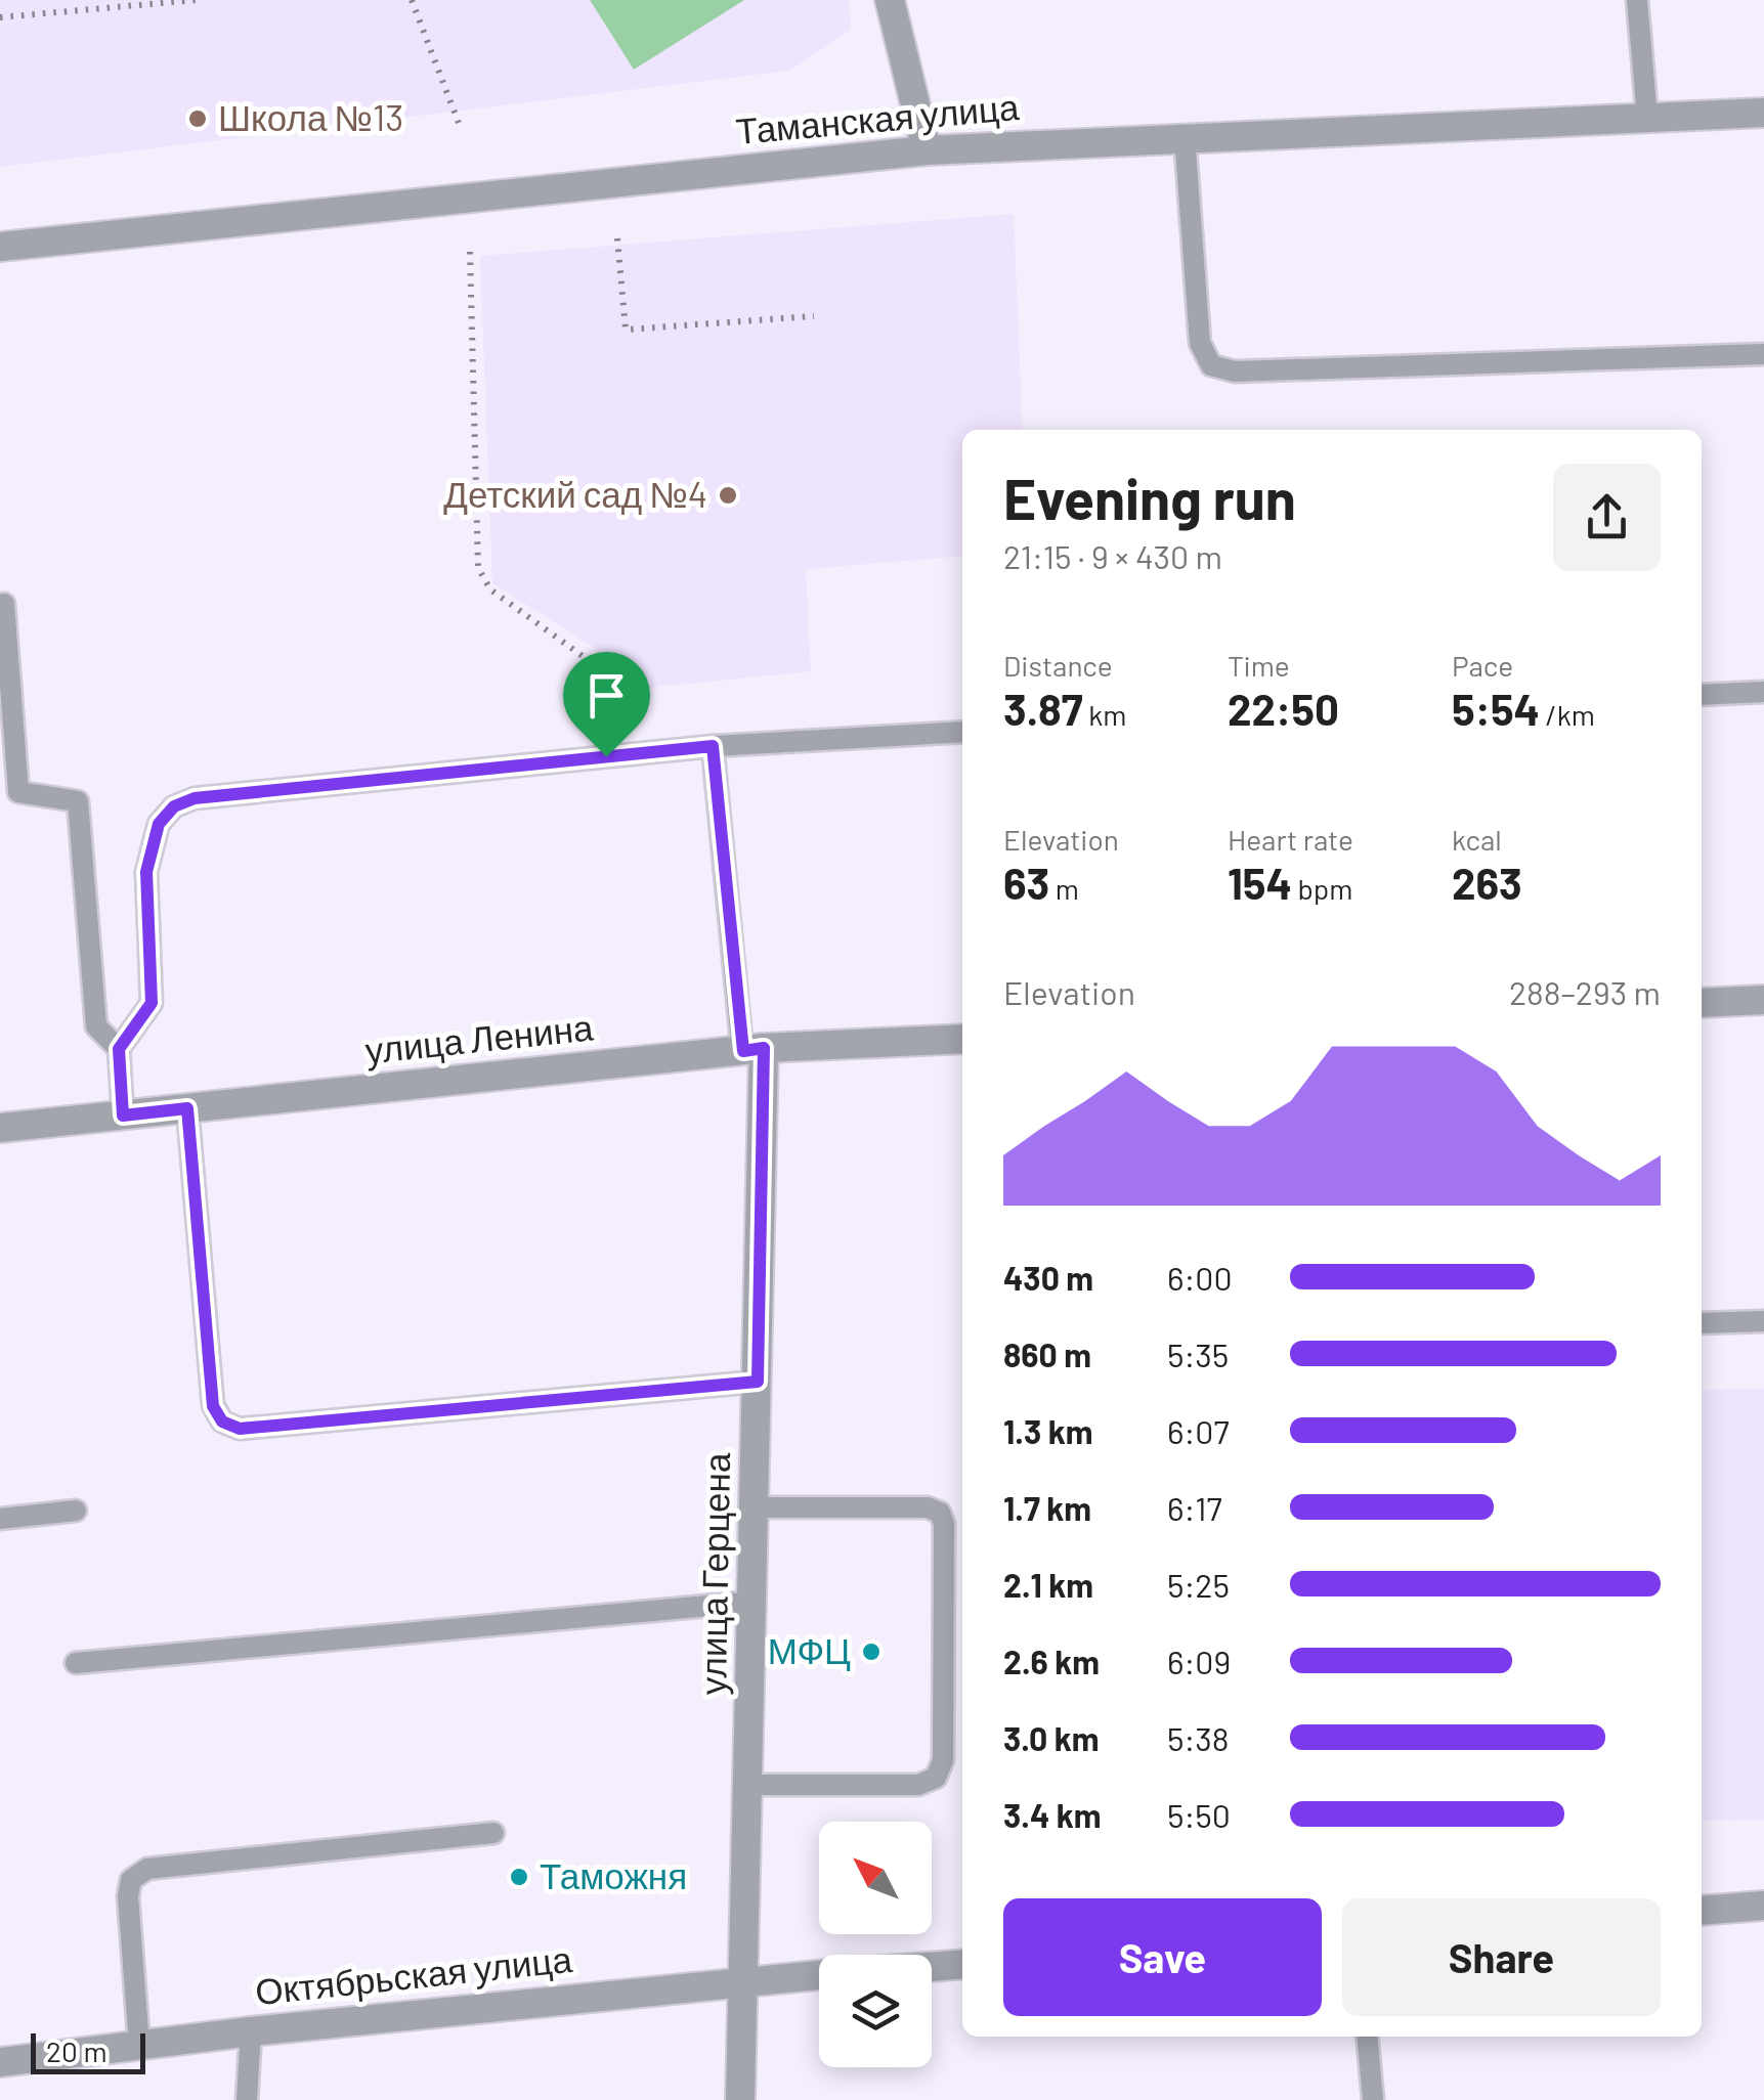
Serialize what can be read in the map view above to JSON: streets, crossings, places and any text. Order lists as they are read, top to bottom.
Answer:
{
  "streets": {
    "street": [
      "Таманская улица",
      "улица Ленина",
      "улица Герцена",
      "Октябрьская улица"
    ]
  },
  "crossings": [
    ["улица Ленина", "улица Герцена"],
    ["улица Герцена", "Октябрьская улица"]
  ],
  "places": [
    "Школа №13",
    "Детский сад №4",
    "МФЦ",
    "Таможня"
  ],
  "scale_bar": "20 m",
  "north": "top left",
  "page": {
    "heading": ["Evening run", "21:15 · 9 × 430 m"],
    "stats": [
      ["Distance", "3.87 km"],
      ["Time", "22:50"],
      ["Pace", "5:54 /km"],
      ["Elevation", "63 m"],
      ["Heart rate", "154 bpm"],
      ["kcal", "263"]
    ],
    "chart": ["Elevation", "288–293 m"],
    "list": [
      {
        "name": "430 m",
        "note": "6:00"
      },
      {
        "name": "860 m",
        "note": "5:35"
      },
      {
        "name": "1.3 km",
        "note": "6:07"
      },
      {
        "name": "1.7 km",
        "note": "6:17"
      },
      {
        "name": "2.1 km",
        "note": "5:25"
      },
      {
        "name": "2.6 km",
        "note": "6:09"
      },
      {
        "name": "3.0 km",
        "note": "5:38"
      },
      {
        "name": "3.4 km",
        "note": "5:50"
      }
    ],
    "buttons": ["Save", "Share"],
    "scale": "20 m"
  }
}
